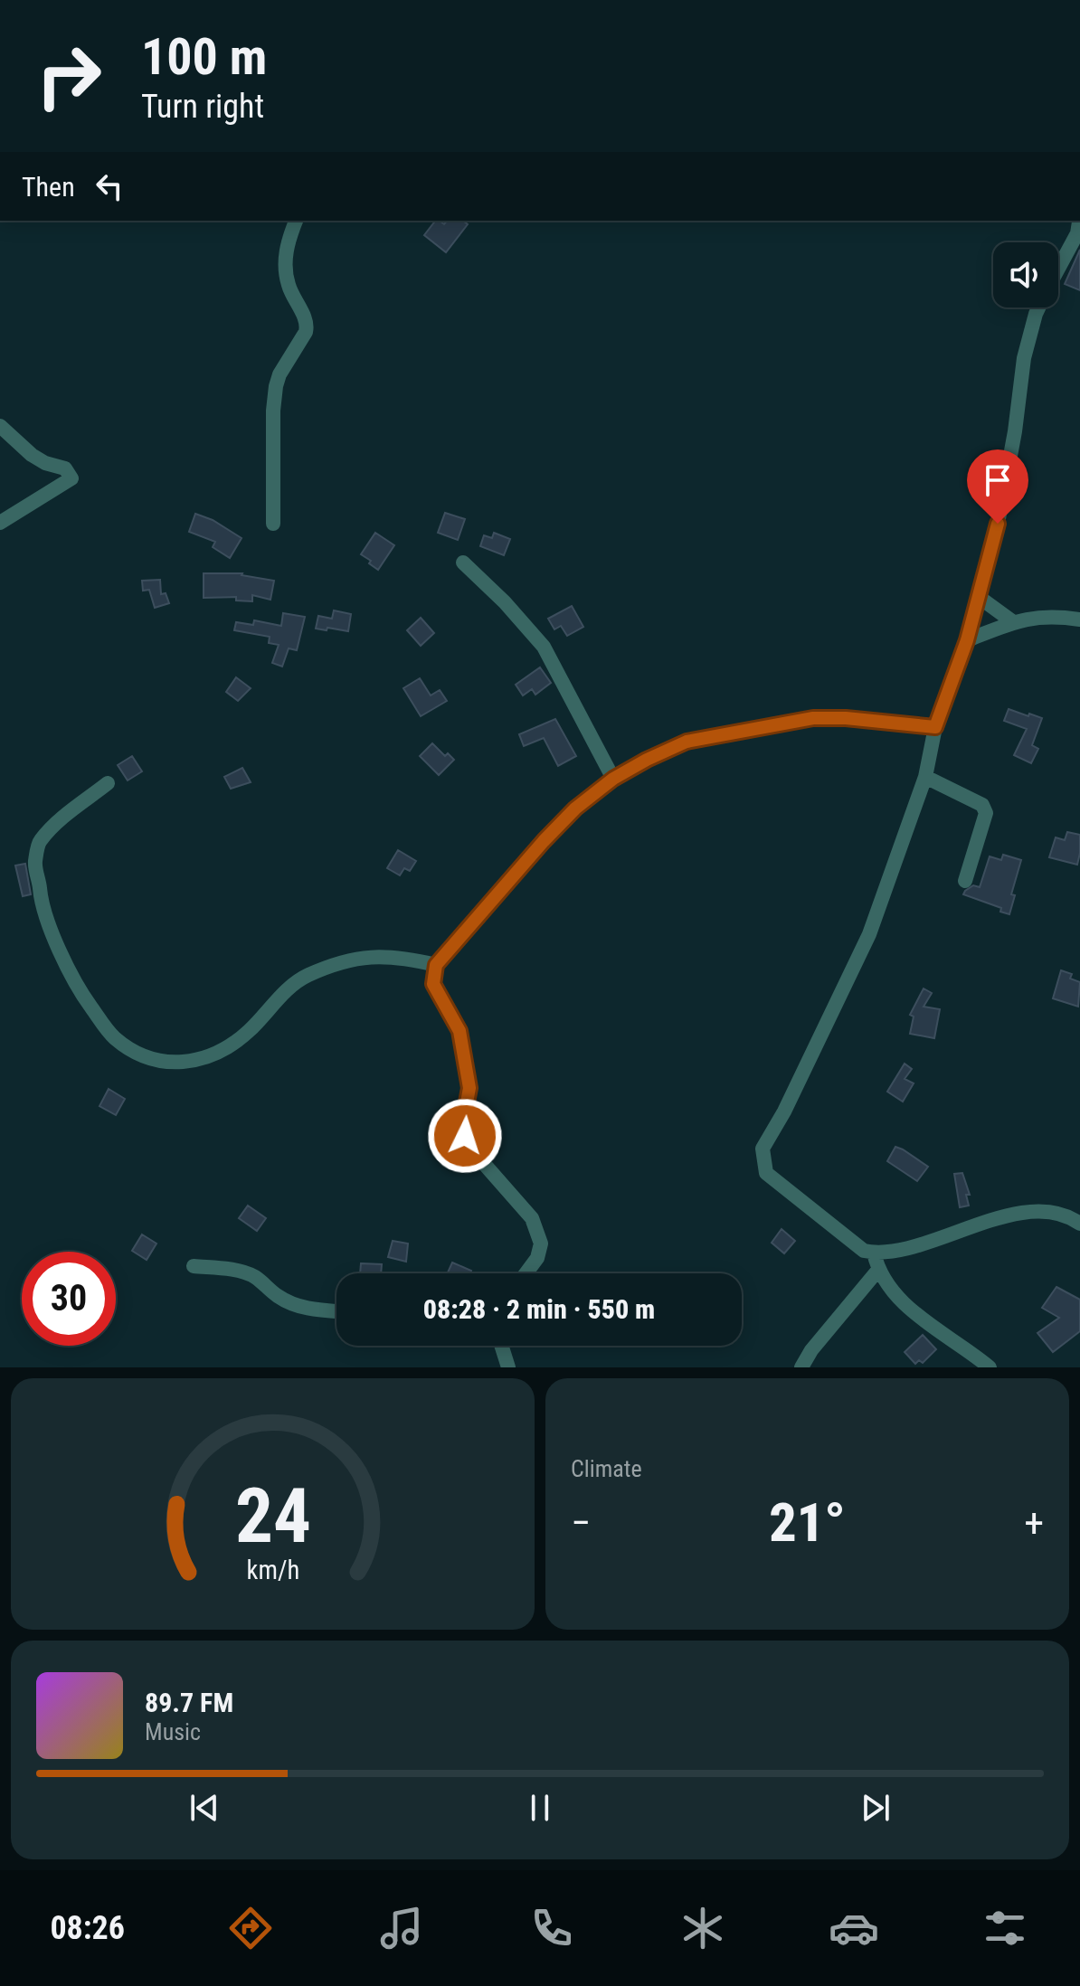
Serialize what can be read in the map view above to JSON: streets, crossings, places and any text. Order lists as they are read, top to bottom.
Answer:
{
  "page": {
    "turn": ["100 m", "Turn right"],
    "then": "Then",
    "limit": "30",
    "trip": "08:28 · 2 min · 550 m",
    "tile": "Climate",
    "heat": ["−", "21°", "+"],
    "song": ["89.7 FM", "Music"],
    "tabs": "08:26",
    "gauge": ["24", "km/h"]
  }
}
